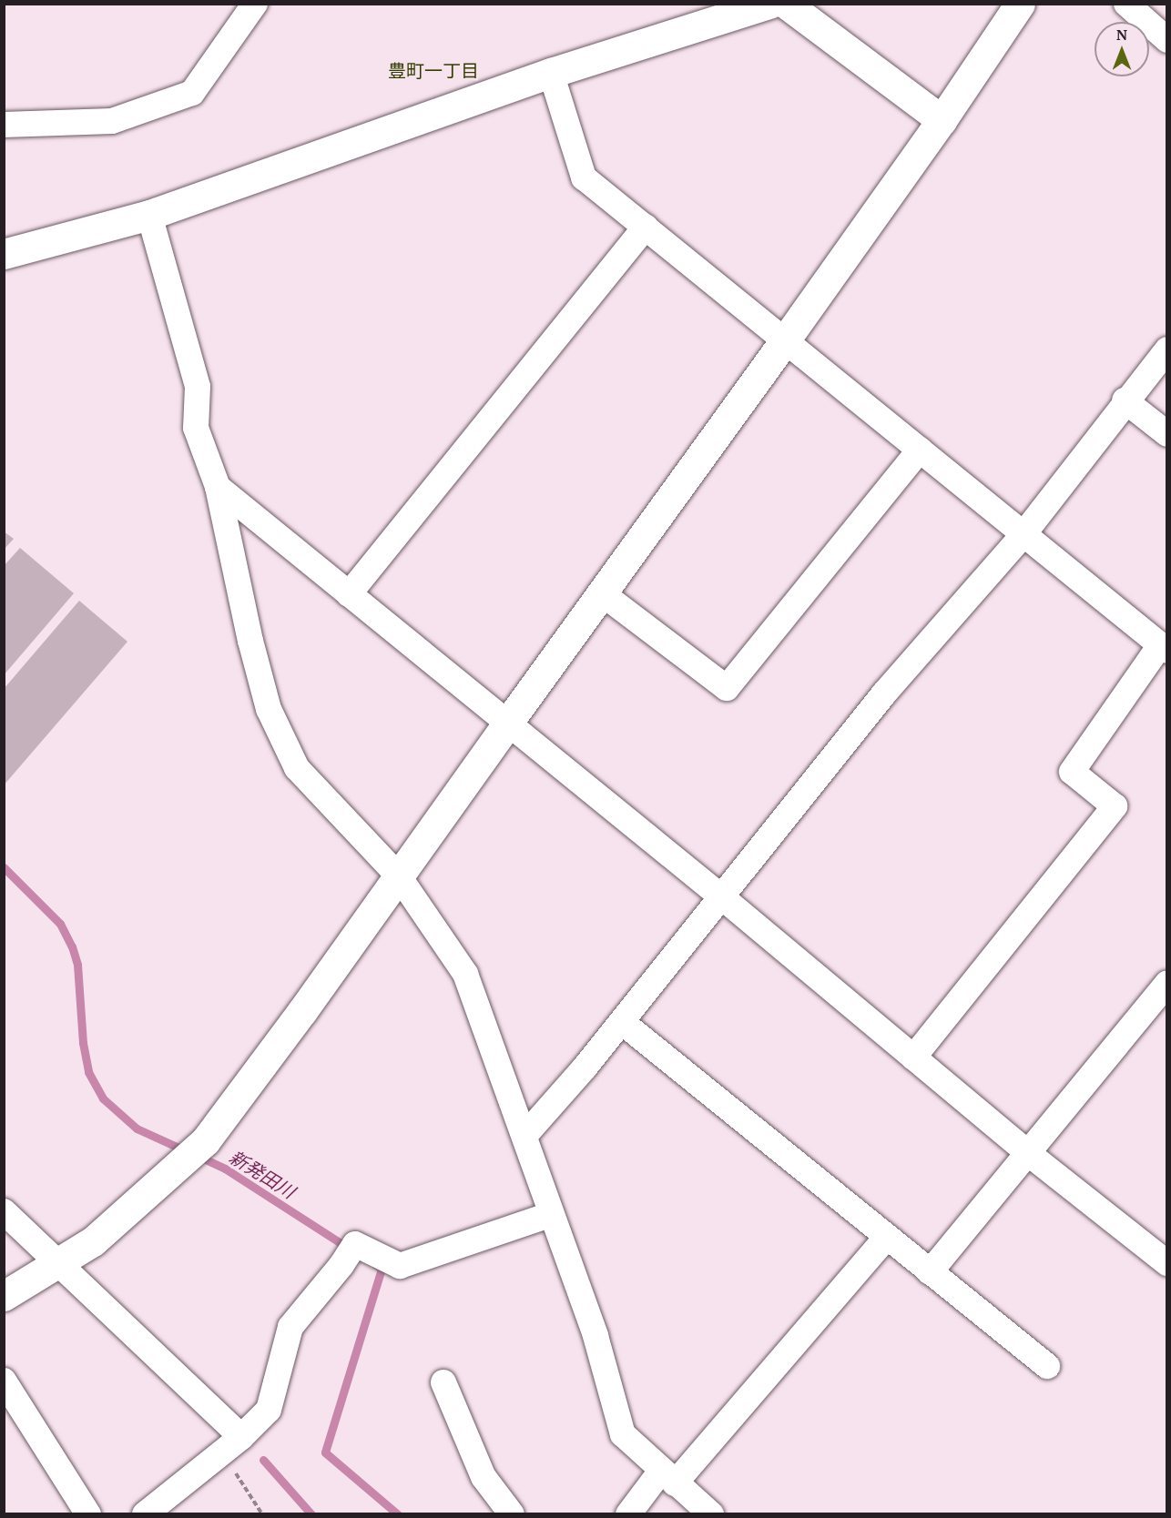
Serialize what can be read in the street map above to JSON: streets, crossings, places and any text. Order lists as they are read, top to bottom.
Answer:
{
  "districts": ["豊町一丁目"],
  "water": ["新発田川"],
  "north": "top"
}
